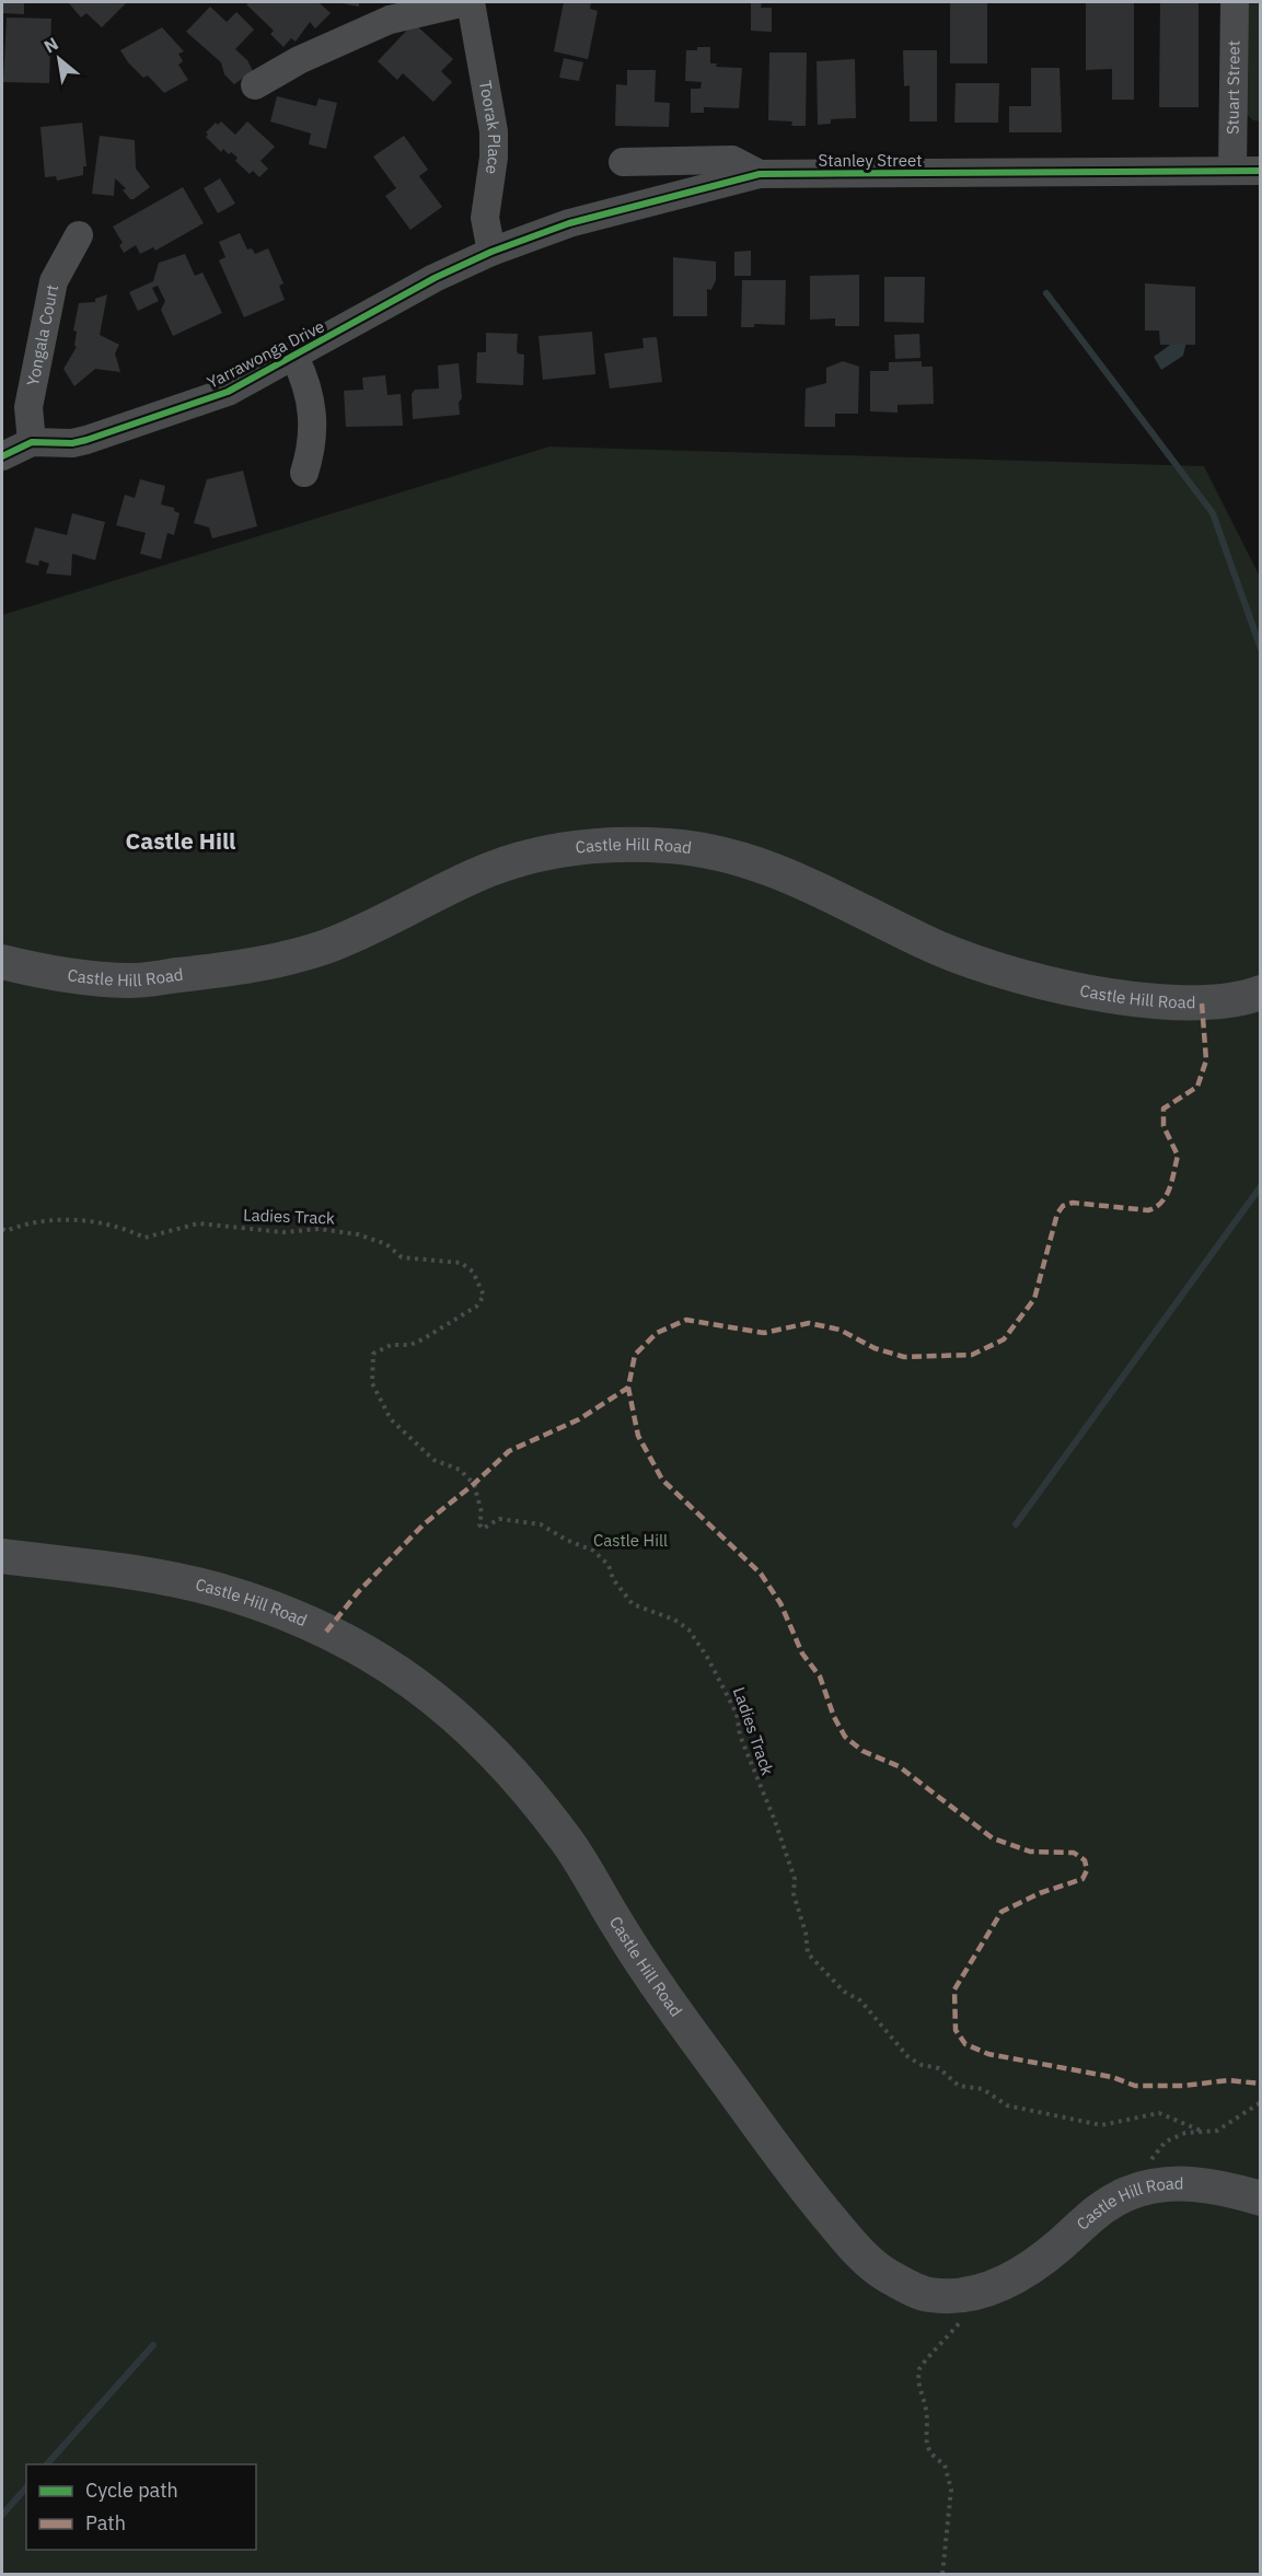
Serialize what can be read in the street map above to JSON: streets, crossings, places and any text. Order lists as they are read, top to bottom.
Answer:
{
  "streets": {
    "main road": ["Castle Hill Road"],
    "street": [
      "Stuart Street",
      "Toorak Place",
      "Stanley Street",
      "Yongala Court",
      "Yarrawonga Drive"
    ],
    "path": ["Ladies Track"]
  },
  "crossings": [
    ["Stuart Street", "Stanley Street"],
    ["Toorak Place", "Stanley Street"],
    ["Toorak Place", "Yarrawonga Drive"],
    ["Stanley Street", "Yarrawonga Drive"],
    ["Yongala Court", "Yarrawonga Drive"]
  ],
  "districts": ["Castle Hill"],
  "parks": ["Castle Hill"],
  "legend": ["Cycle path", "Path"],
  "north": "top left"
}
